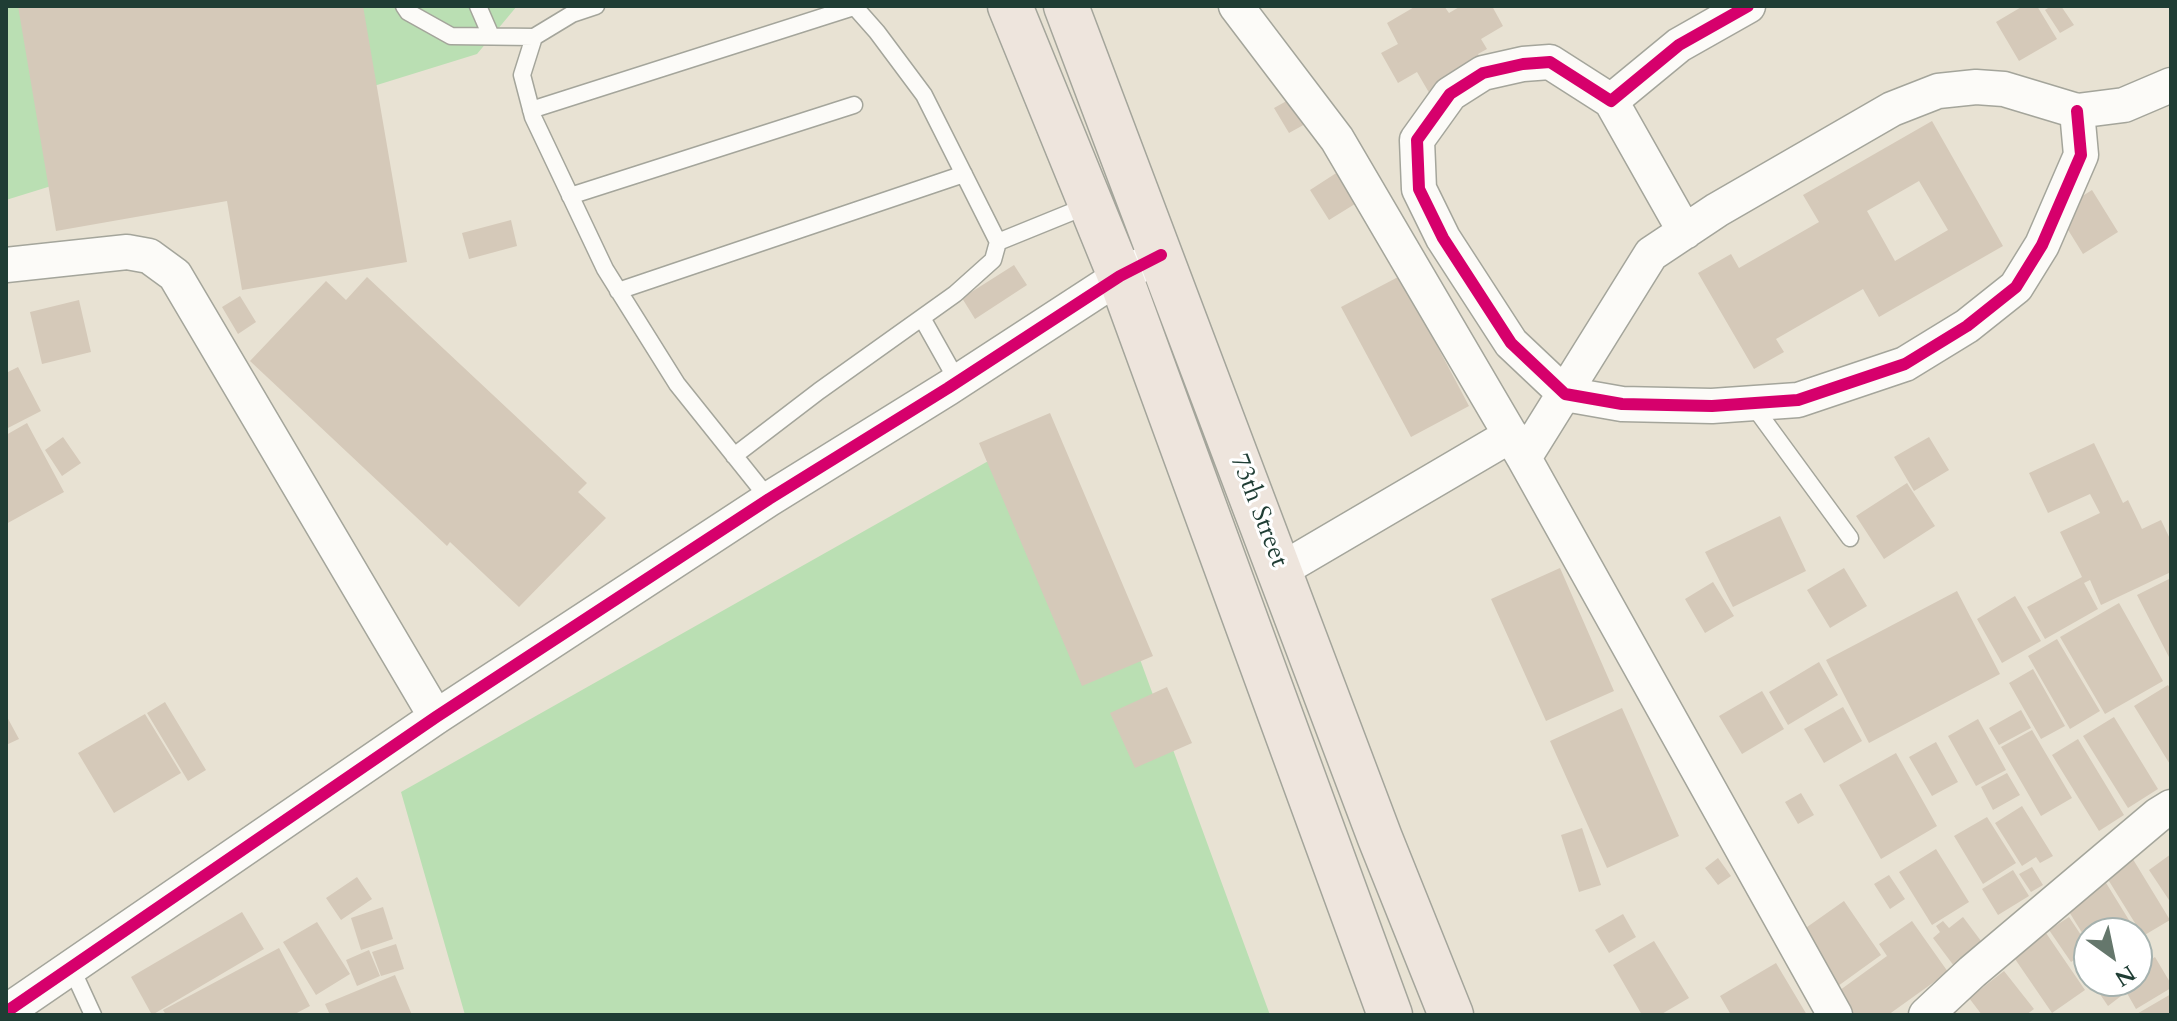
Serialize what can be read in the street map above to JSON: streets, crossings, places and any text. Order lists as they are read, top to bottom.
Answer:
{
  "streets": {
    "main road": ["73th Street"]
  },
  "north": "bottom right"
}
